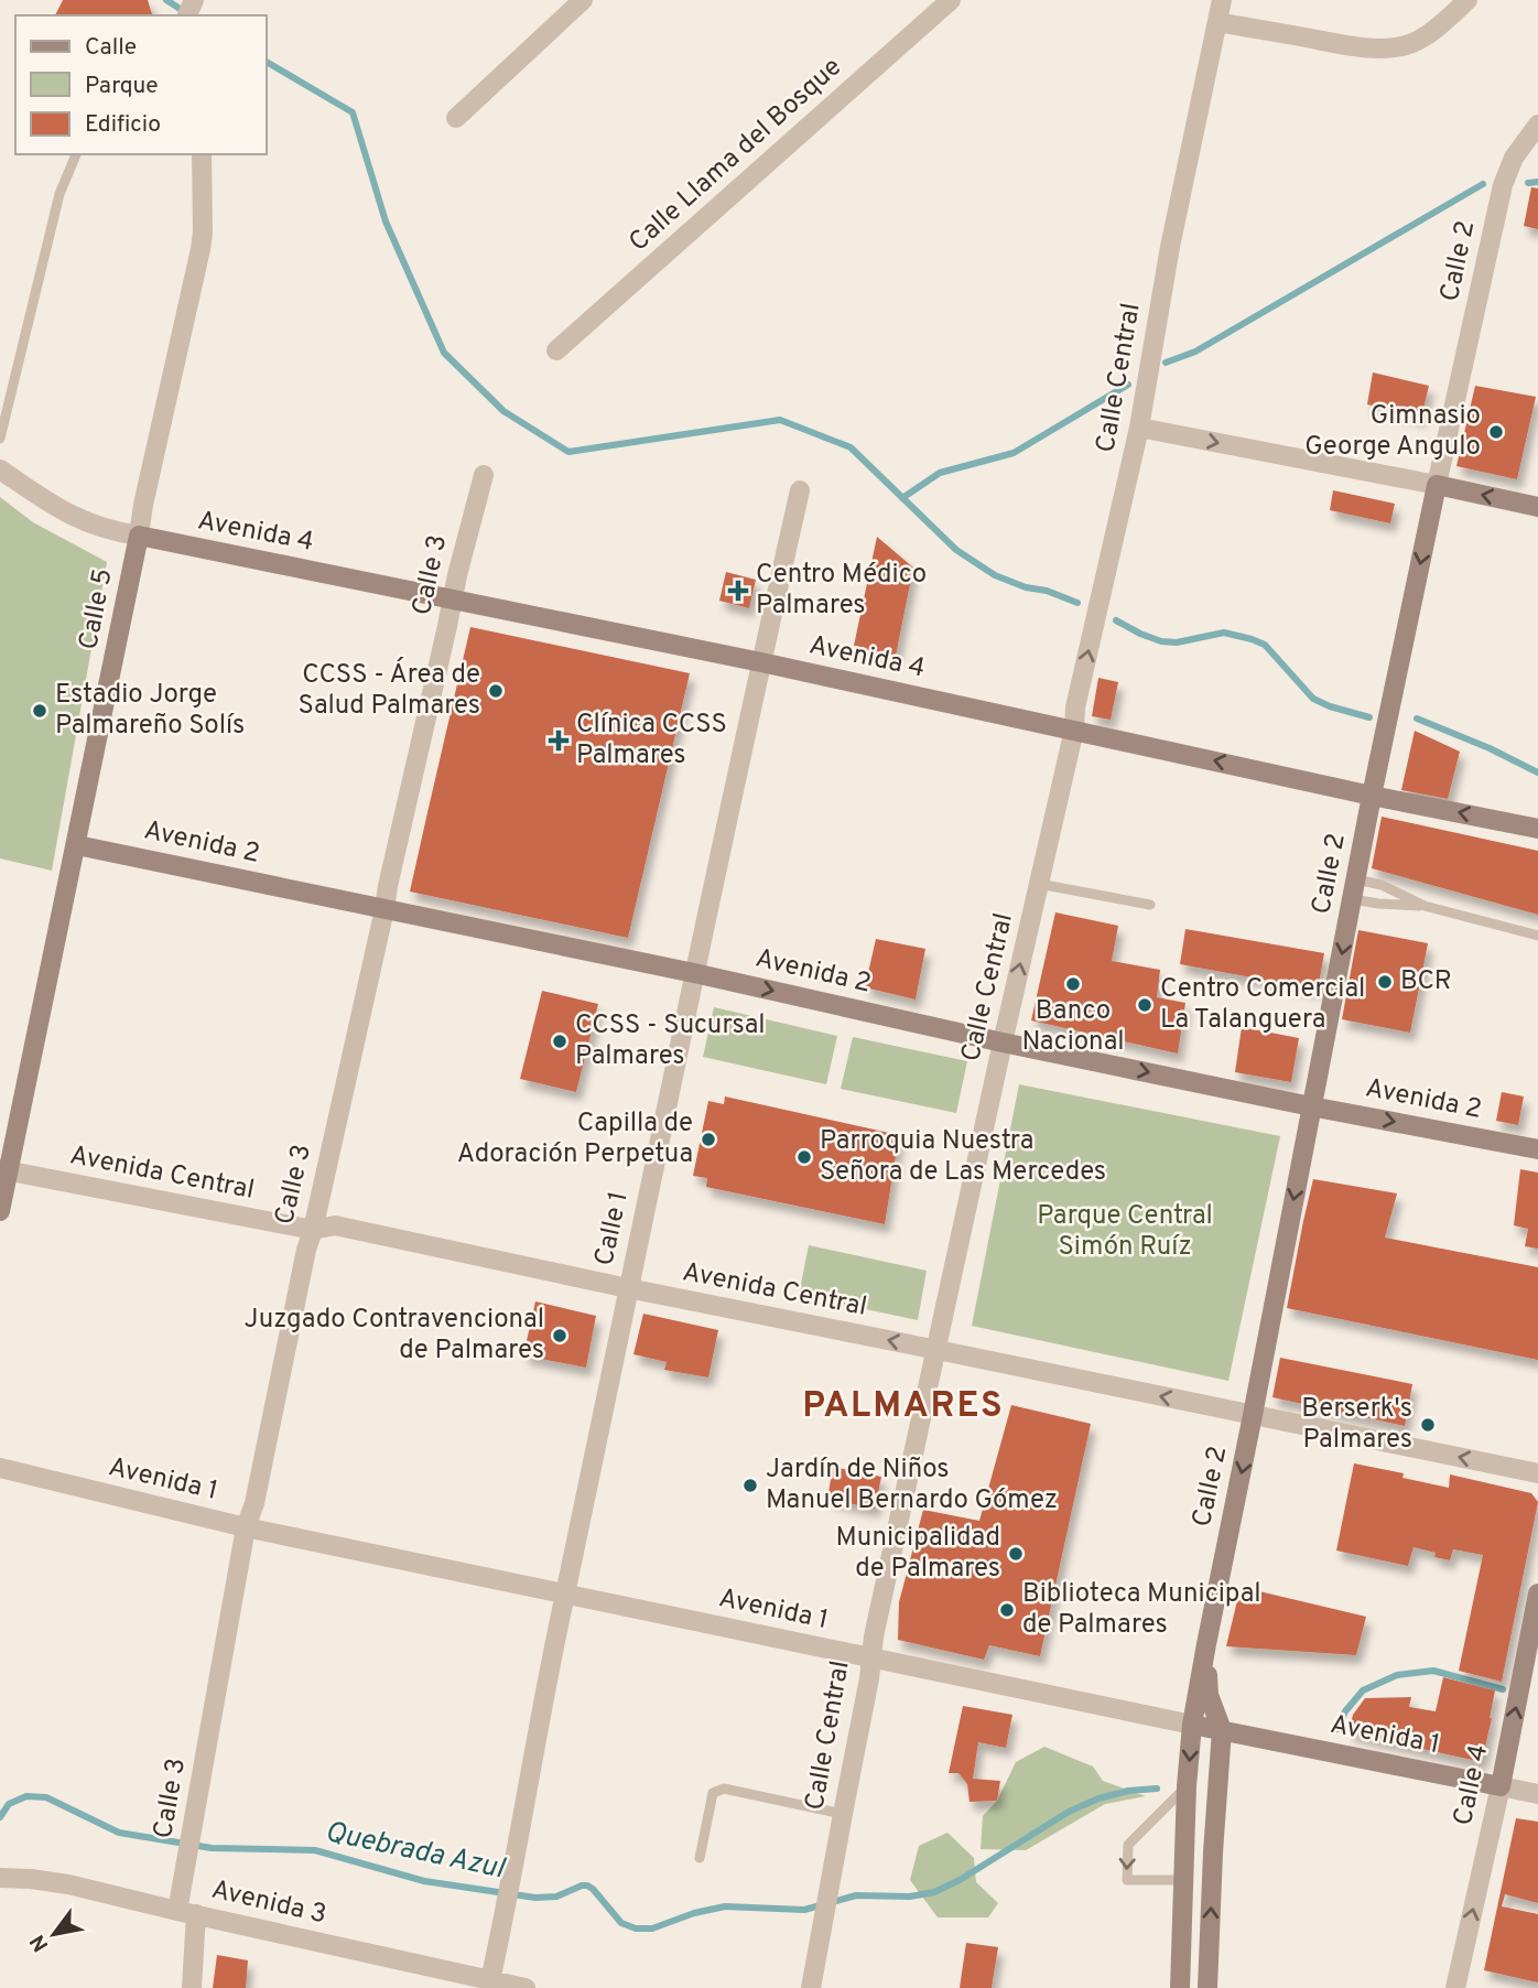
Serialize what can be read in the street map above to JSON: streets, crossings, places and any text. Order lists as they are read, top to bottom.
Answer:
{
  "streets": {
    "main road": [
      "Calle 2",
      "Avenida 4",
      "Calle 5",
      "Avenida 2",
      "Avenida 1",
      "Calle 4"
    ],
    "street": [
      "Calle Llama del Bosque",
      "Calle Central",
      "Calle 3",
      "Avenida Central",
      "Calle 1",
      "Avenida 3"
    ]
  },
  "crossings": [
    ["Calle 2", "Avenida 4"],
    ["Calle 2", "Avenida 2"],
    ["Calle 2", "Avenida Central"],
    ["Calle 2", "Avenida 1"],
    ["Calle Central", "Avenida 4"],
    ["Calle Central", "Avenida 2"],
    ["Calle Central", "Avenida Central"],
    ["Calle Central", "Avenida 1"],
    ["Avenida 4", "Calle 3"],
    ["Avenida 4", "Calle 5"],
    ["Avenida 4", "Calle 1"],
    ["Calle 3", "Avenida 2"],
    ["Calle 3", "Avenida Central"],
    ["Calle 3", "Avenida 1"],
    ["Calle 3", "Avenida 3"],
    ["Calle 5", "Avenida 2"],
    ["Calle 5", "Avenida Central"],
    ["Avenida 2", "Calle 1"],
    ["Avenida Central", "Calle 1"],
    ["Calle 1", "Avenida 1"],
    ["Calle 1", "Avenida 3"],
    ["Avenida 1", "Calle 4"]
  ],
  "one_way": ["Avenida 2", "Avenida Central", "Calle 4"],
  "districts": ["PALMARES"],
  "water": ["Quebrada Azul"],
  "parks": ["Parque Central Simón Ruíz"],
  "places": {
    "other": [
      "Gimnasio George Angulo",
      "CCSS - Área de Salud Palmares",
      "Estadio Jorge Palmareño Solís",
      "BCR",
      "Banco Nacional",
      "Centro Comercial La Talanguera",
      "CCSS - Sucursal Palmares",
      "Capilla de Adoración Perpetua",
      "Parroquia Nuestra Señora de Las Mercedes",
      "Juzgado Contravencional de Palmares",
      "Berserk's Palmares",
      "Jardín de Niños Manuel Bernardo Gómez",
      "Municipalidad de Palmares",
      "Biblioteca Municipal de Palmares"
    ],
    "health": ["Centro Médico Palmares", "Clínica CCSS Palmares"]
  },
  "legend": ["Calle", "Parque", "Edificio"],
  "north": "bottom left"
}
